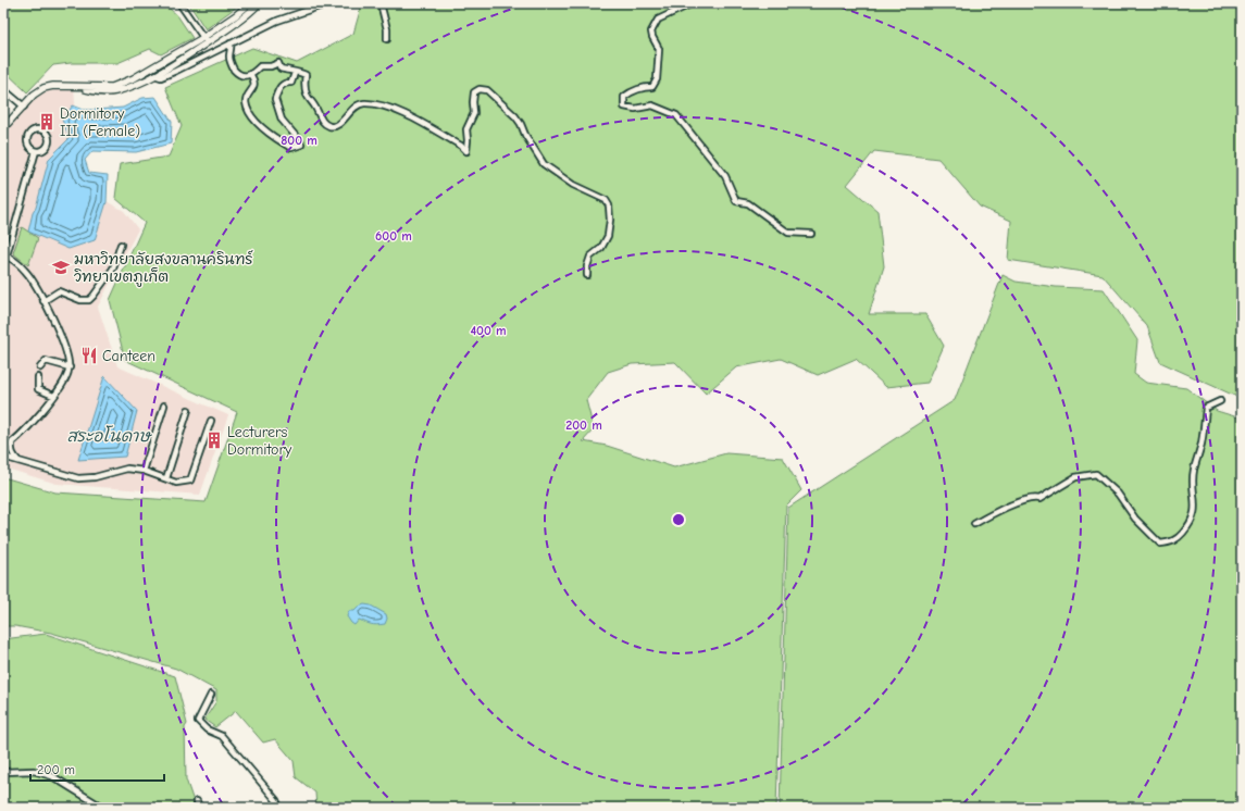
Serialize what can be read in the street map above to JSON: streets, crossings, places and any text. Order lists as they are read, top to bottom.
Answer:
{
  "water": ["สระอโนดาษ"],
  "places": {
    "building": ["Dormitory III (Female)", "Lecturers Dormitory"],
    "school or university": ["มหาวิทยาลัยสงขลานครินทร์ วิทยาเขตภูเก็ต"],
    "restaurant": ["Canteen"]
  },
  "scale_bar": "200 m",
  "rings": [
    "800 m",
    "600 m",
    "400 m",
    "200 m"
  ]
}
